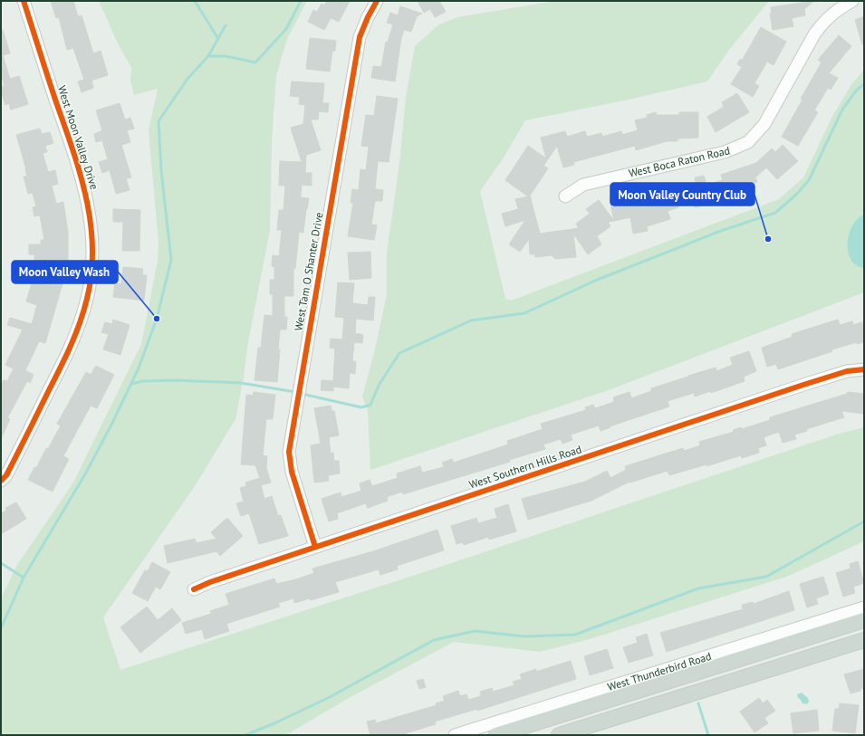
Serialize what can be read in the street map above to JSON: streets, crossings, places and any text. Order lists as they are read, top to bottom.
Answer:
{
  "streets": {
    "main road": ["West Thunderbird Road"],
    "street": [
      "West Moon Valley Drive",
      "West Boca Raton Road",
      "West Tam O Shanter Drive",
      "West Southern Hills Road"
    ]
  },
  "crossings": [
    ["West Tam O Shanter Drive", "West Southern Hills Road"]
  ],
  "places": ["Moon Valley Country Club", "Moon Valley Wash"]
}
